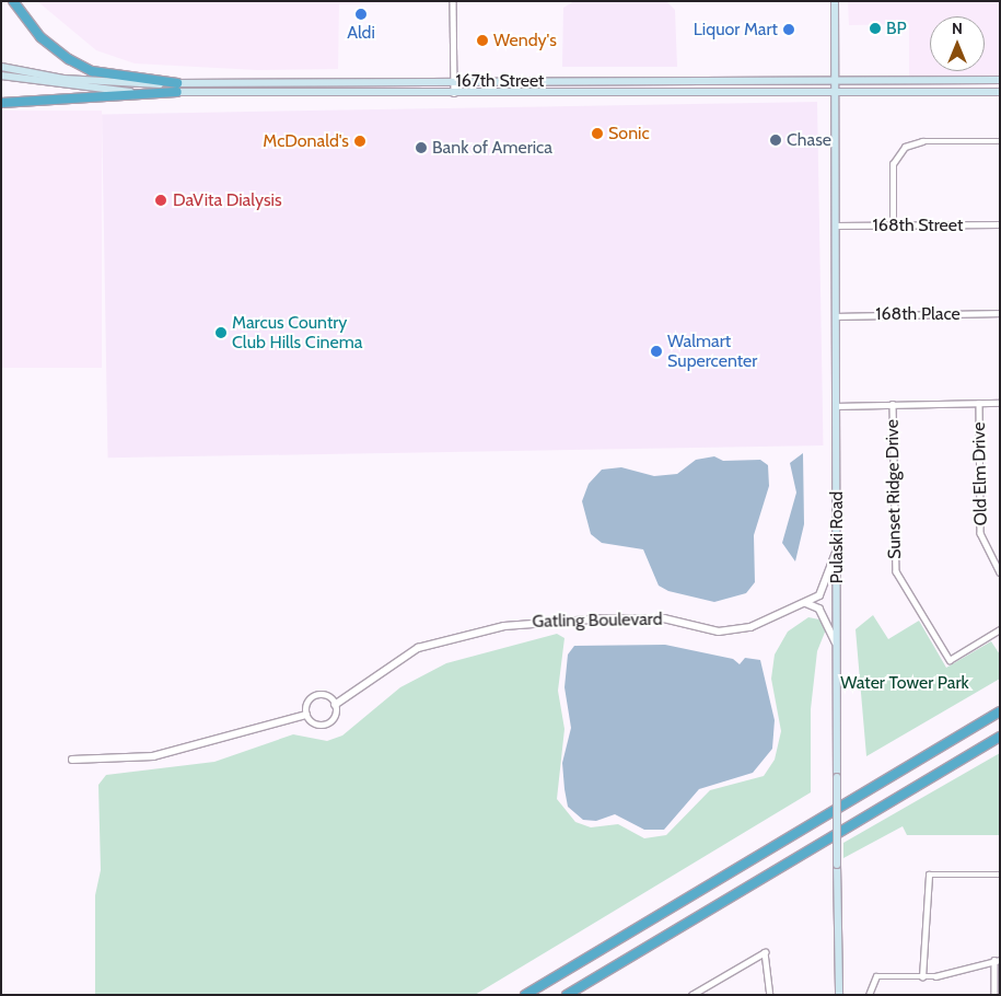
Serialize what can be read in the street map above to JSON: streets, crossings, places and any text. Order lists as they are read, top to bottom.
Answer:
{
  "streets": {
    "main road": ["167th Street", "Pulaski Road"],
    "street": [
      "168th Street",
      "168th Place",
      "Old Elm Drive",
      "Sunset Ridge Drive",
      "Gatling Boulevard"
    ]
  },
  "crossings": [
    ["167th Street", "Pulaski Road"],
    ["168th Street", "Pulaski Road"],
    ["168th Place", "Pulaski Road"],
    ["Pulaski Road", "Gatling Boulevard"]
  ],
  "parks": ["Water Tower Park"],
  "places": [
    "Aldi",
    "BP",
    "Liquor Mart",
    "Wendy's",
    "Sonic",
    "Chase",
    "McDonald's",
    "Bank of America",
    "DaVita Dialysis",
    "Marcus Country Club Hills Cinema",
    "Walmart Supercenter"
  ],
  "north": "top"
}
